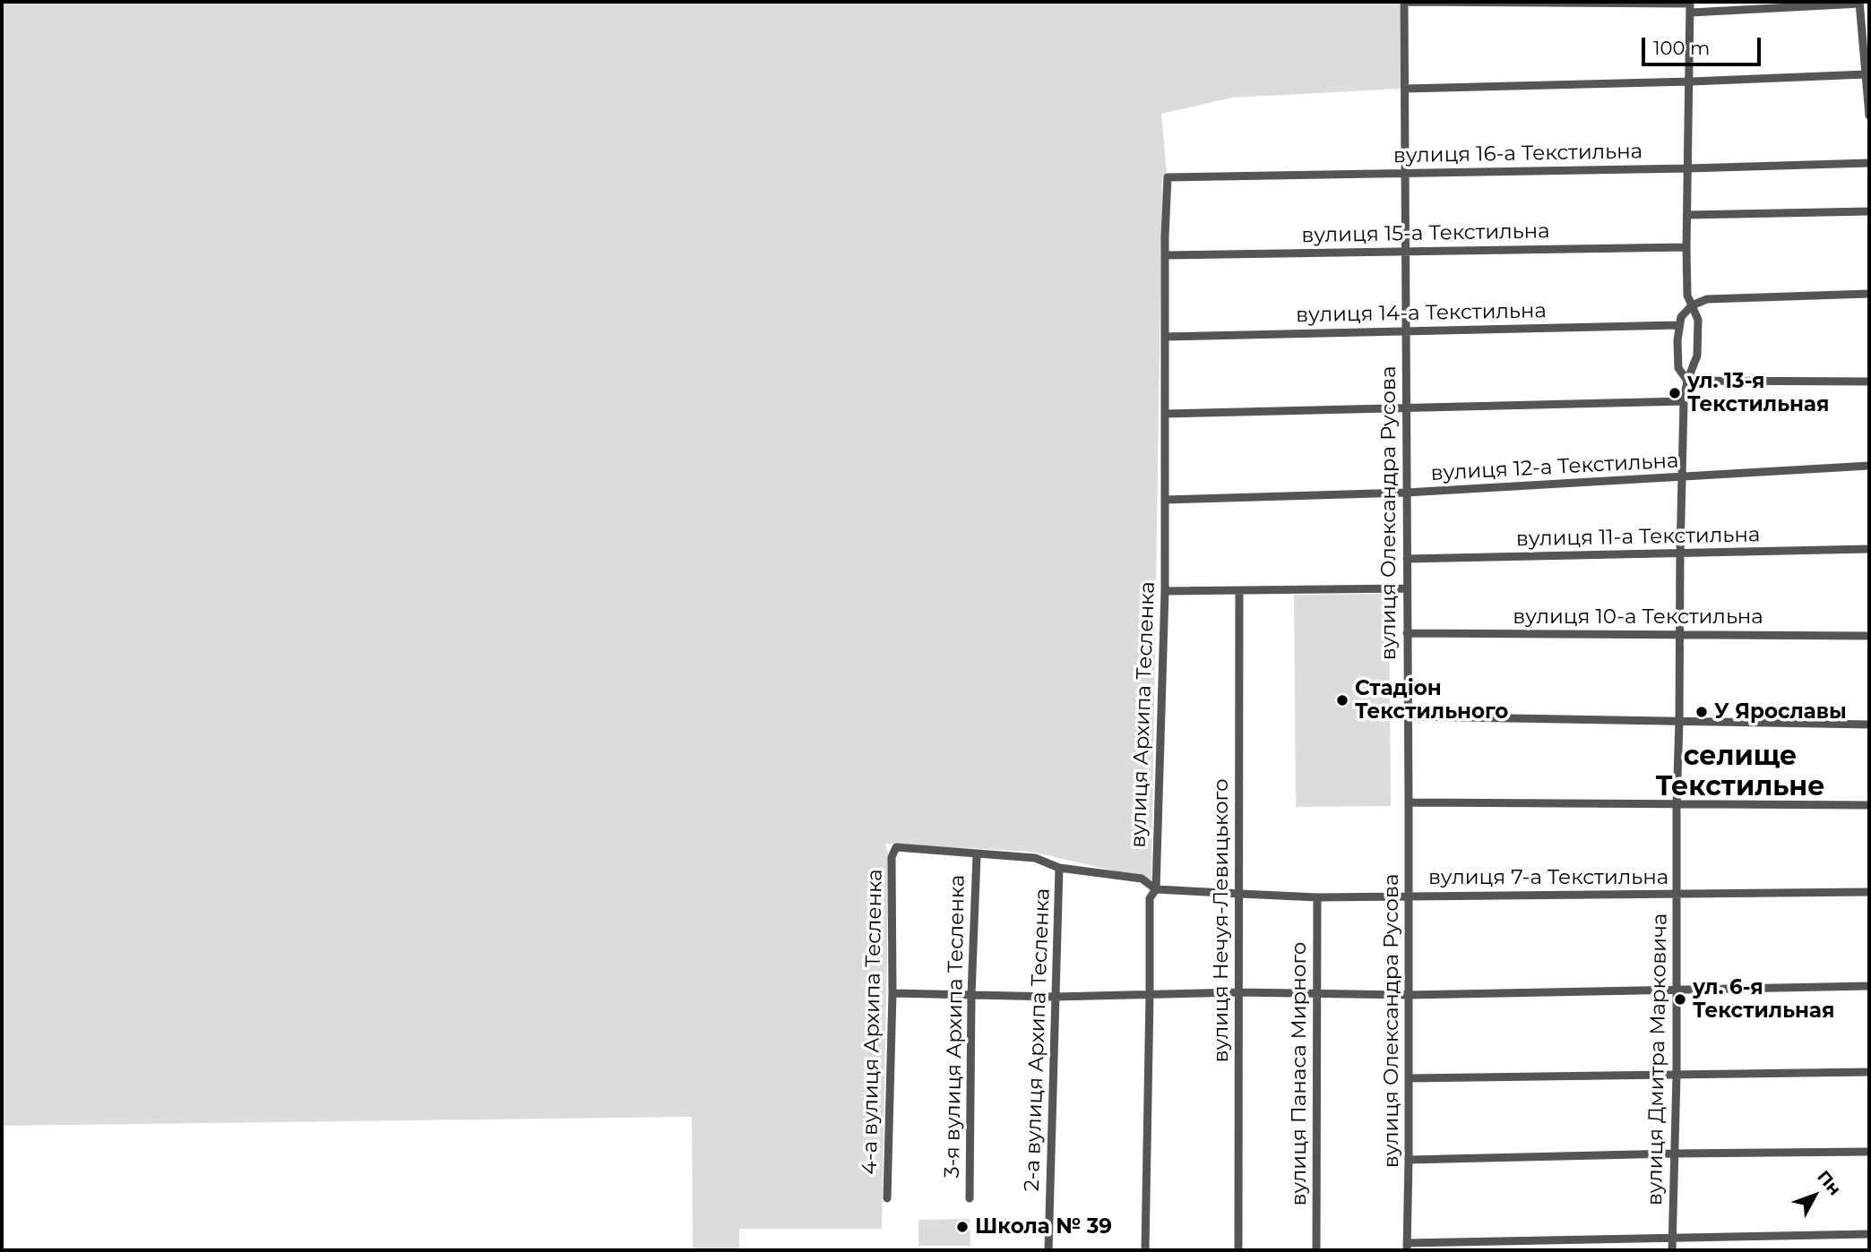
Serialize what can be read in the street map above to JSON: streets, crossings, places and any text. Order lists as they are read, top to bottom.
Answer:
{
  "streets": {
    "street": [
      "вулиця 16-а Текстильна",
      "вулиця 15-а Текстильна",
      "вулиця 14-а Текстильна",
      "вулиця 12-а Текстильна",
      "вулиця Олександра Русова",
      "вулиця 11-а Текстильна",
      "вулиця 10-а Текстильна",
      "вулиця Архипа Тесленка",
      "вулиця 7-а Текстильна",
      "вулиця Нечуя-Левицького",
      "4-а вулиця Архипа Тесленка",
      "3-я вулиця Архипа Тесленка",
      "2-а вулиця Архипа Тесленка",
      "вулиця Дмитра Марковича",
      "вулиця Панаса Мирного"
    ]
  },
  "crossings": [
    ["вулиця 16-а Текстильна", "вулиця Олександра Русова"],
    ["вулиця 16-а Текстильна", "вулиця Архипа Тесленка"],
    ["вулиця 16-а Текстильна", "вулиця Дмитра Марковича"],
    ["вулиця 15-а Текстильна", "вулиця Олександра Русова"],
    ["вулиця 15-а Текстильна", "вулиця Архипа Тесленка"],
    ["вулиця 15-а Текстильна", "вулиця Дмитра Марковича"],
    ["вулиця 14-а Текстильна", "вулиця Олександра Русова"],
    ["вулиця 14-а Текстильна", "вулиця Архипа Тесленка"],
    ["вулиця 14-а Текстильна", "вулиця Дмитра Марковича"],
    ["вулиця 12-а Текстильна", "вулиця Олександра Русова"],
    ["вулиця 12-а Текстильна", "вулиця Архипа Тесленка"],
    ["вулиця 12-а Текстильна", "вулиця Дмитра Марковича"],
    ["вулиця Олександра Русова", "вулиця 11-а Текстильна"],
    ["вулиця Олександра Русова", "вулиця 10-а Текстильна"],
    ["вулиця Олександра Русова", "вулиця 7-а Текстильна"],
    ["вулиця 11-а Текстильна", "вулиця Дмитра Марковича"],
    ["вулиця 10-а Текстильна", "вулиця Дмитра Марковича"],
    ["вулиця Архипа Тесленка", "вулиця 7-а Текстильна"],
    ["вулиця 7-а Текстильна", "вулиця Нечуя-Левицького"],
    ["вулиця 7-а Текстильна", "4-а вулиця Архипа Тесленка"],
    ["вулиця 7-а Текстильна", "3-я вулиця Архипа Тесленка"],
    ["вулиця 7-а Текстильна", "2-а вулиця Архипа Тесленка"],
    ["вулиця 7-а Текстильна", "вулиця Дмитра Марковича"],
    ["вулиця 7-а Текстильна", "вулиця Панаса Мирного"]
  ],
  "districts": ["селище Текстильне"],
  "places": [
    "ул. 13-я Текстильная",
    "Стадіон Текстильного",
    "У Ярославы",
    "ул. 6-я Текстильная",
    "Школа № 39"
  ],
  "scale_bar": "100 m",
  "north": "top right"
}
